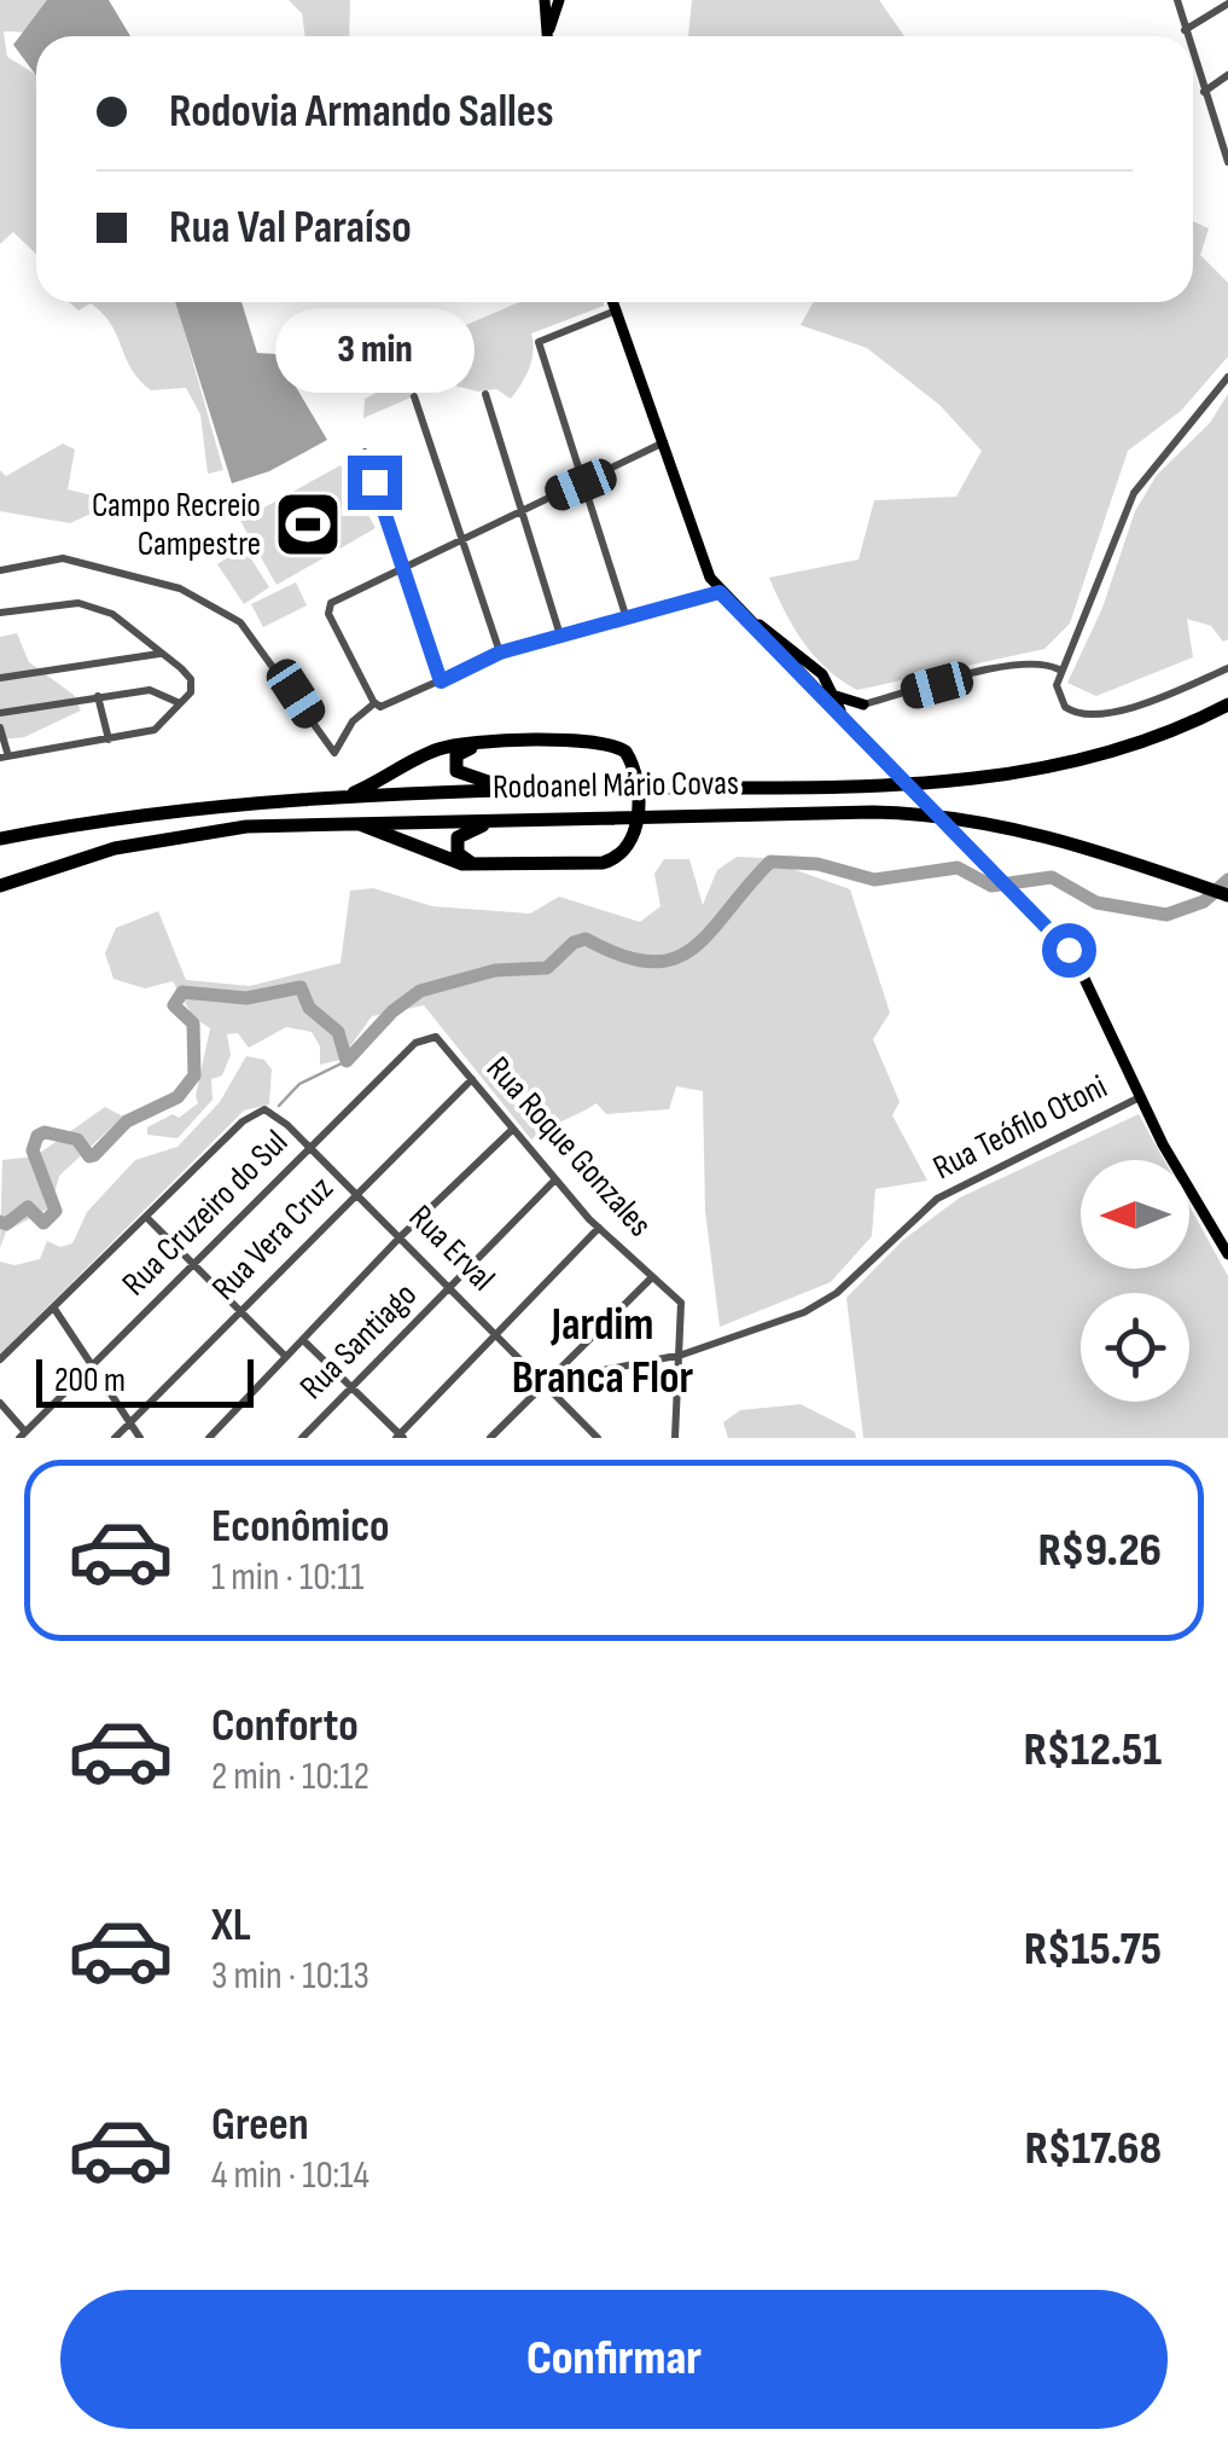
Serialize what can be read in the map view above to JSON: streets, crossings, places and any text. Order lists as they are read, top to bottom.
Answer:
{
  "streets": {
    "highway": ["Rodoanel Mário Covas"],
    "street": [
      "Rua Teófilo Otoni",
      "Rua Roque Gonzales",
      "Rua Cruzeiro do Sul",
      "Rua Vera Cruz",
      "Rua Erval",
      "Rua Santiago"
    ]
  },
  "crossings": [
    ["Rua Teófilo Otoni", "Rua Roque Gonzales"],
    ["Rua Teófilo Otoni", "Rua Erval"],
    ["Rua Roque Gonzales", "Rua Cruzeiro do Sul"],
    ["Rua Roque Gonzales", "Rua Vera Cruz"],
    ["Rua Roque Gonzales", "Rua Santiago"],
    ["Rua Cruzeiro do Sul", "Rua Erval"],
    ["Rua Vera Cruz", "Rua Erval"],
    ["Rua Erval", "Rua Santiago"]
  ],
  "districts": ["Jardim Branca Flor"],
  "places": {
    "sports": ["Campo Recreio Campestre"]
  },
  "scale_bar": "200 m",
  "north": "left",
  "page": {
    "banner": ["Rodovia Armando Salles", "Rua Val Paraíso"],
    "bubble": "3 min",
    "scale": "200 m",
    "list": [
      {
        "name": "Econômico",
        "note": "1 min · 10:11",
        "value": "R$9.26"
      },
      {
        "name": "Conforto",
        "note": "2 min · 10:12",
        "value": "R$12.51"
      },
      {
        "name": "XL",
        "note": "3 min · 10:13",
        "value": "R$15.75"
      },
      {
        "name": "Green",
        "note": "4 min · 10:14",
        "value": "R$17.68"
      }
    ],
    "buttons": "Confirmar"
  }
}
